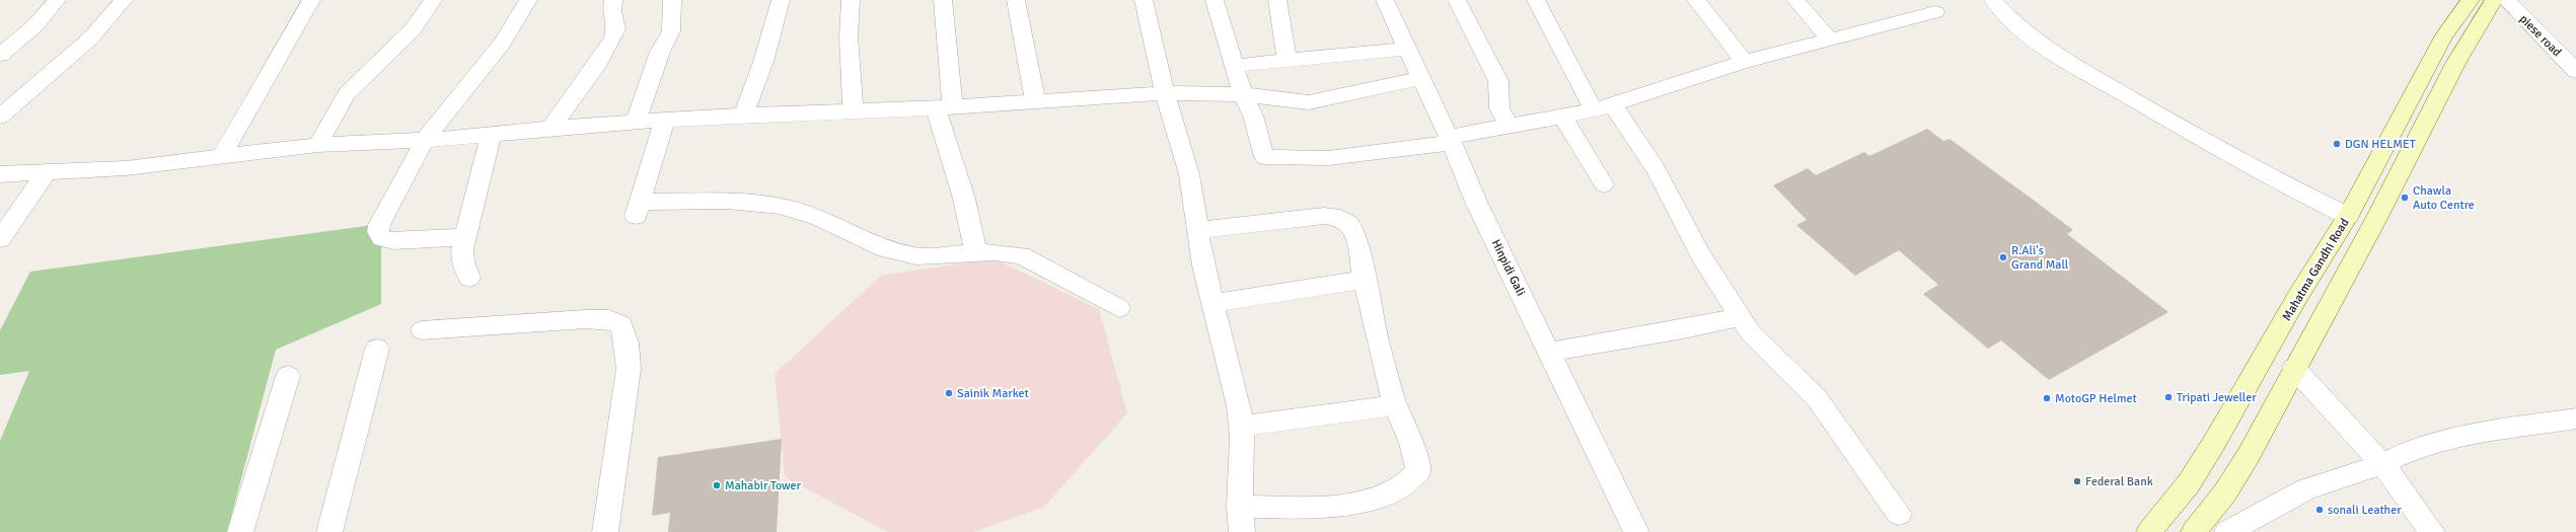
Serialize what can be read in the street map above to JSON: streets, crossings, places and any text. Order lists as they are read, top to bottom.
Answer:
{
  "streets": {
    "main road": ["Mahatma Gandhi Road"],
    "street": ["piese road", "Hinpidi Gali"]
  },
  "places": [
    "DGN HELMET",
    "Chawla Auto Centre",
    "R.Ali's Grand Mall",
    "Sainik Market",
    "Tripati Jeweller",
    "MotoGP Helmet",
    "Federal Bank",
    "Mahabir Tower",
    "sonali Leather"
  ]
}
